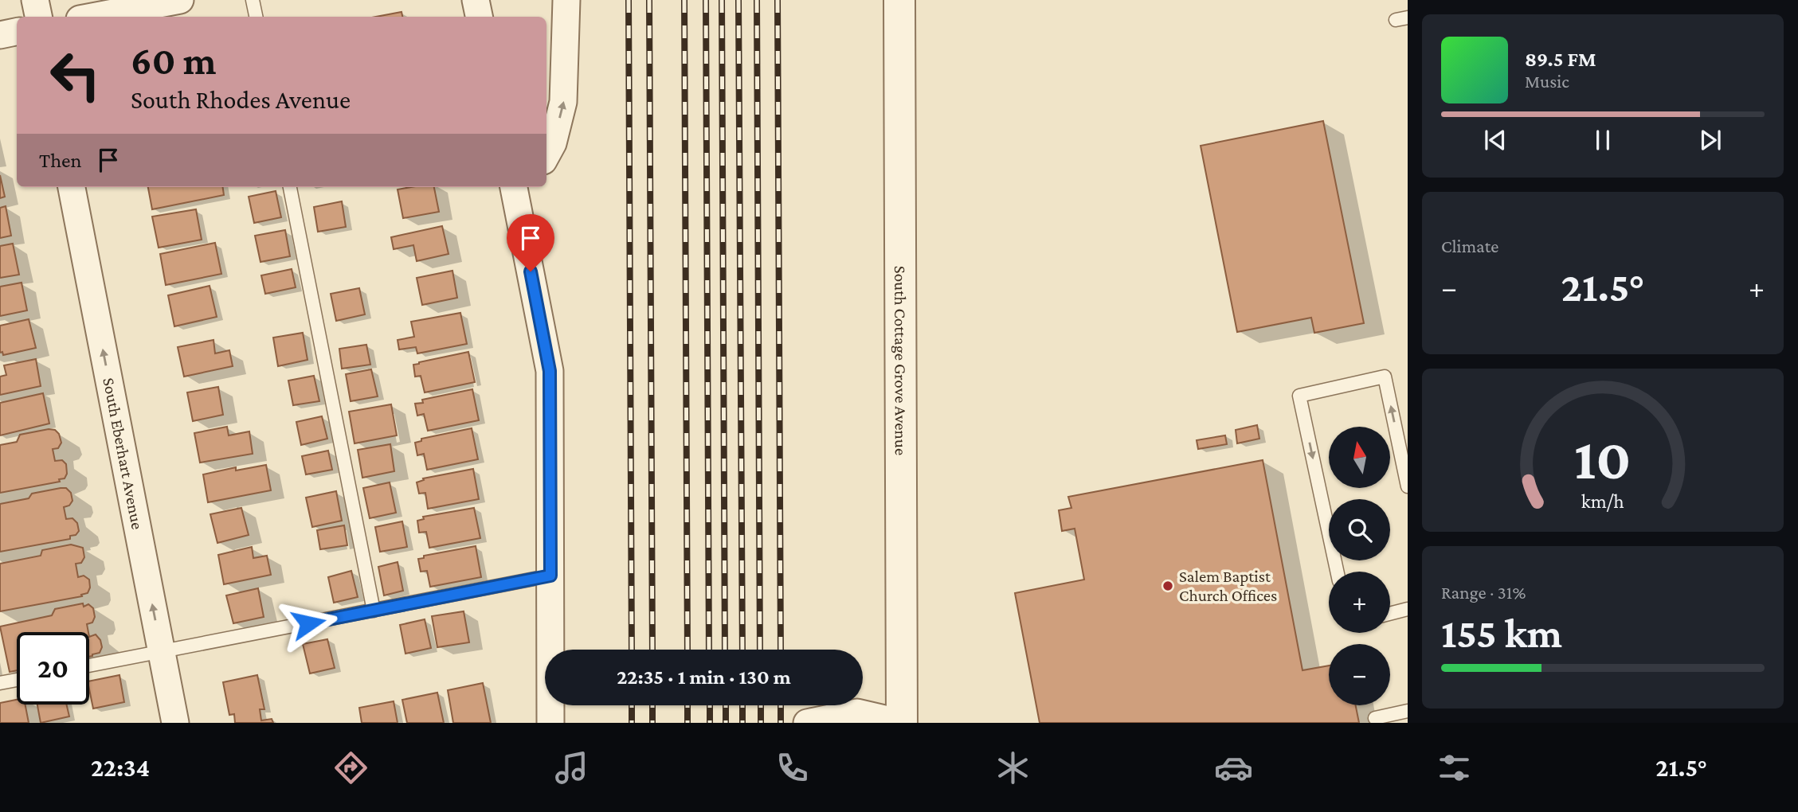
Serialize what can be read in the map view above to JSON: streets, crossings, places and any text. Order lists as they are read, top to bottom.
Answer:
{
  "streets": {
    "street": ["South Cottage Grove Avenue", "South Eberhart Avenue"]
  },
  "one_way": ["South Eberhart Avenue"],
  "places": ["Salem Baptist Church Offices"],
  "north": "top",
  "page": {
    "turn": ["60 m", "South Rhodes Avenue"],
    "song": ["89.5 FM", "Music"],
    "then": "Then",
    "tile": [
      "Climate",
      ["Range · 31%", "155 km"]
    ],
    "heat": ["−", "21.5°", "+"],
    "map_buttons": ["+", "−"],
    "limit": "20",
    "trip": "22:35 · 1 min · 130 m",
    "tabs": ["22:34", "21.5°"],
    "gauge": ["10", "km/h"]
  }
}
